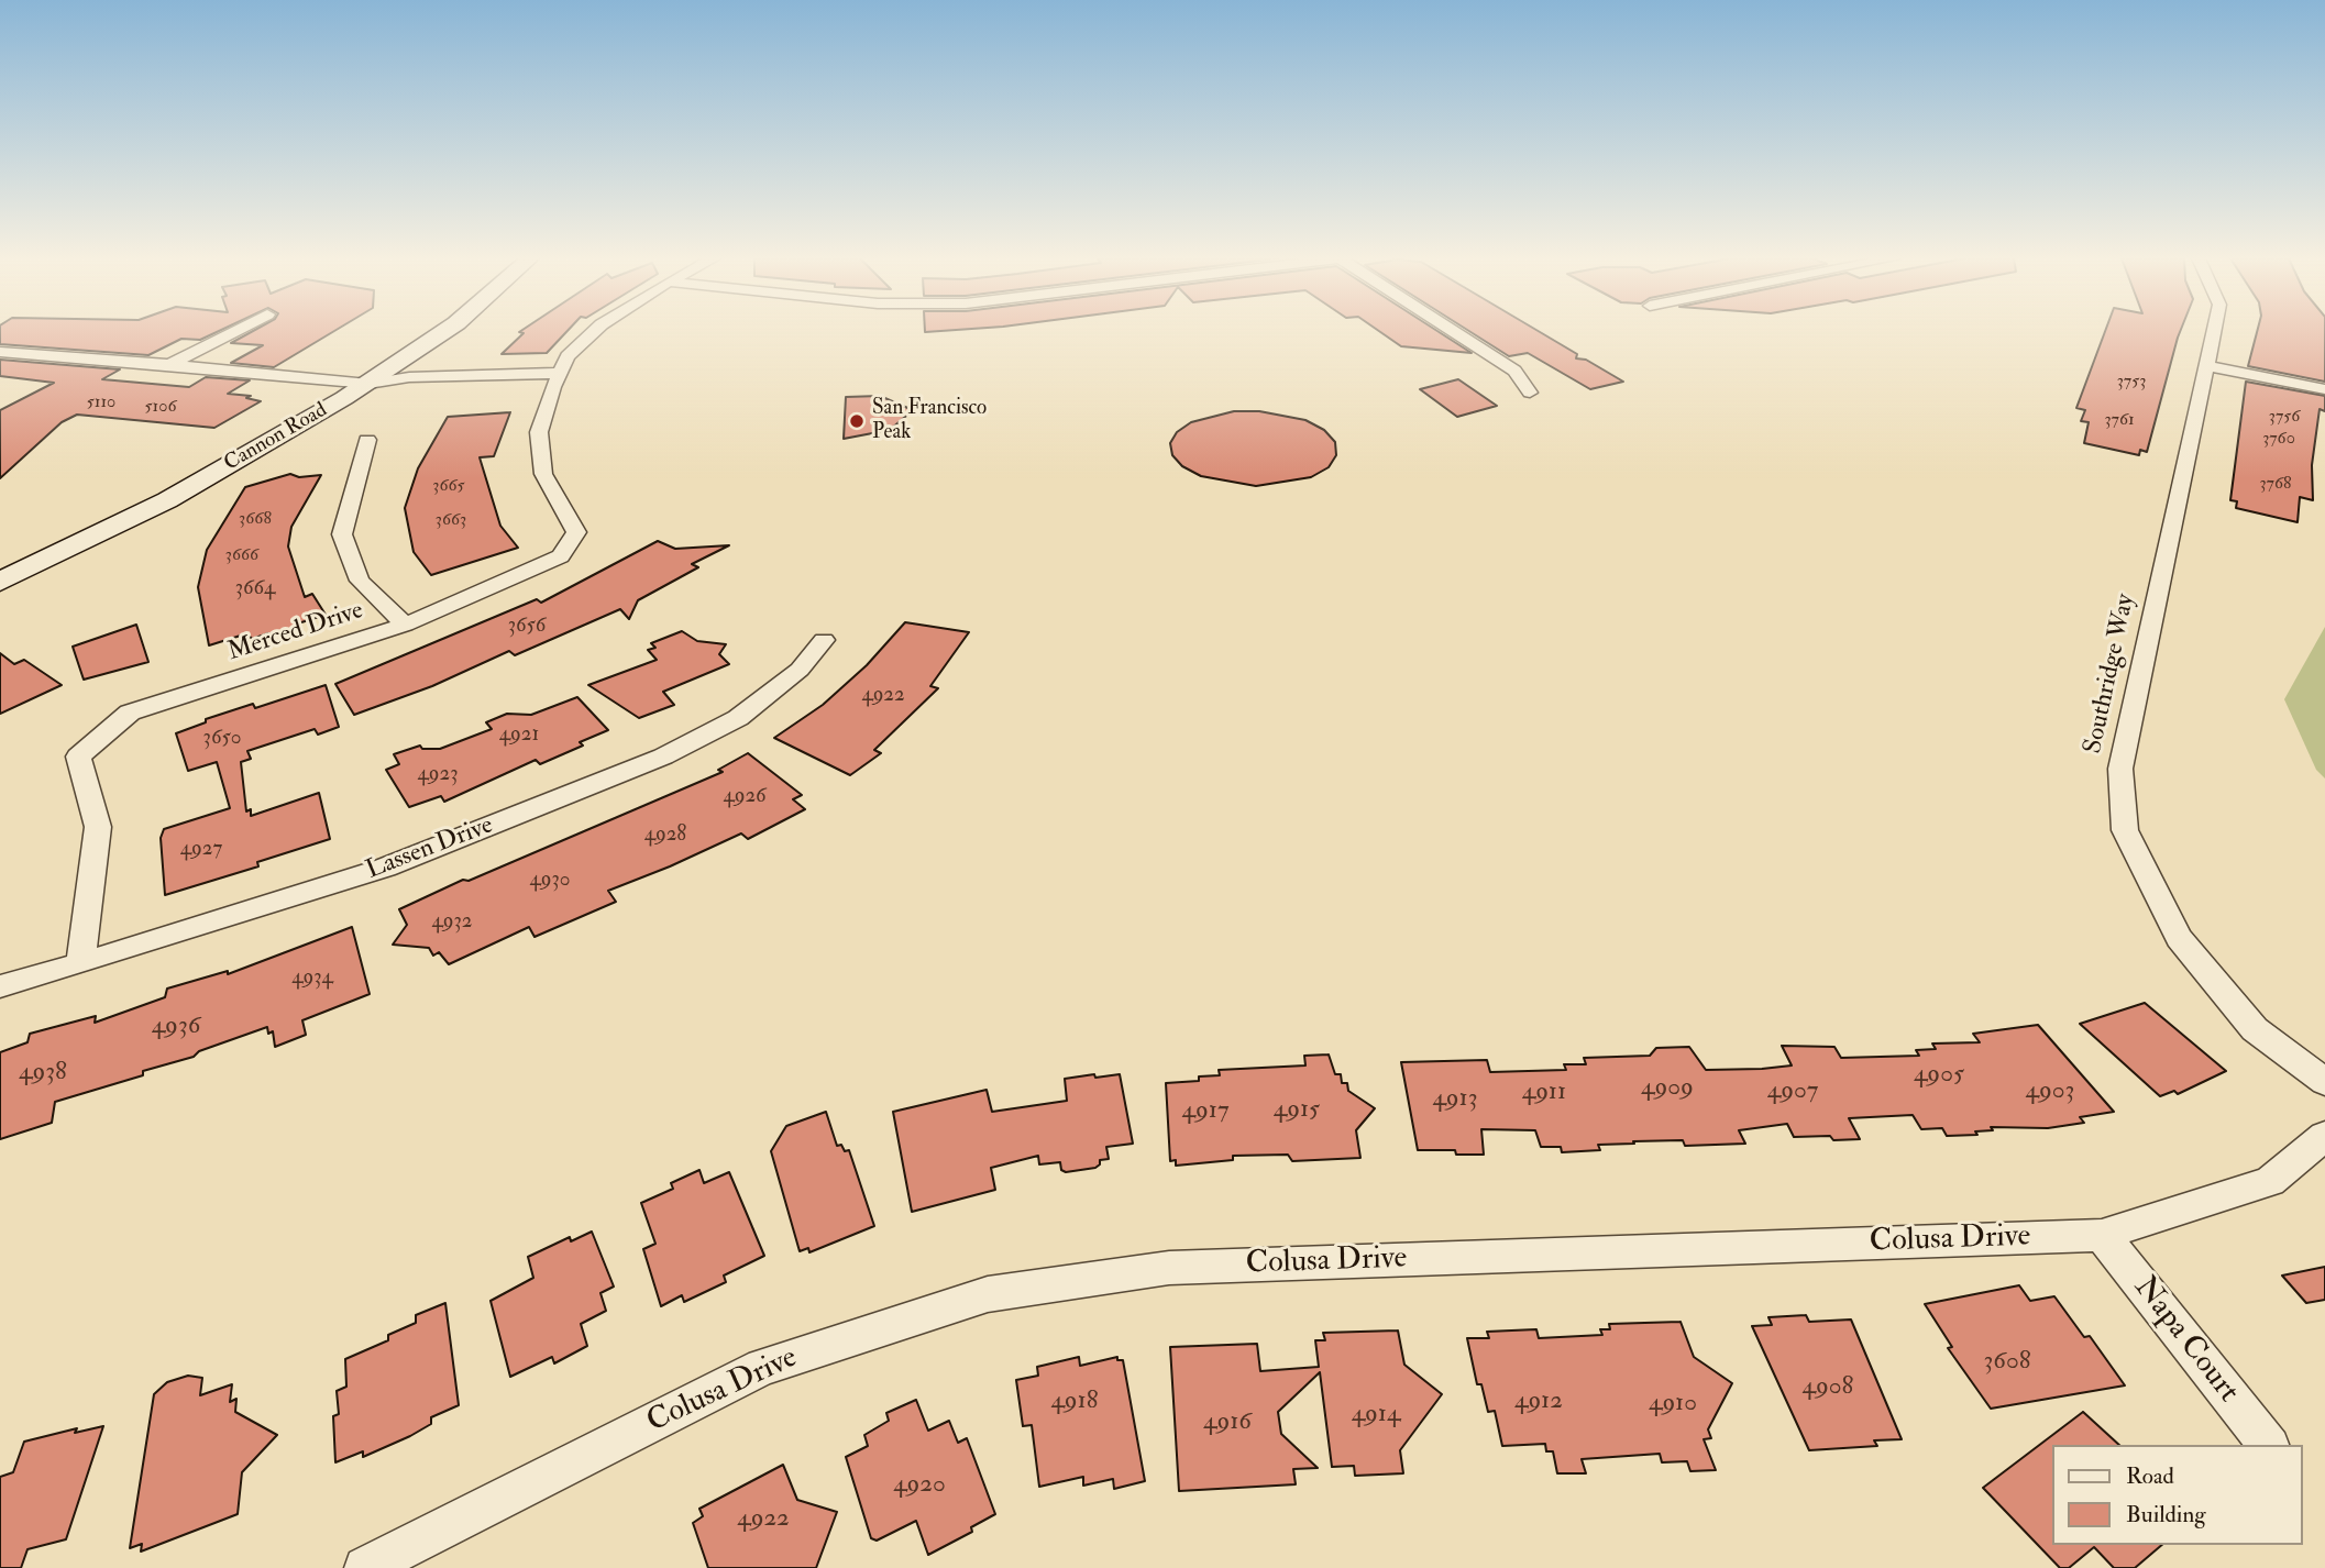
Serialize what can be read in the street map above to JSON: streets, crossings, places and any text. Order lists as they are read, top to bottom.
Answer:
{
  "streets": {
    "main road": ["Cannon Road"],
    "street": [
      "Merced Drive",
      "Southridge Way",
      "Lassen Drive",
      "Colusa Drive",
      "Napa Court"
    ]
  },
  "crossings": [
    ["Merced Drive", "Lassen Drive"],
    ["Colusa Drive", "Napa Court"]
  ],
  "places": ["San Francisco Peak"],
  "house_numbers": [
    "3753",
    "5110",
    "5106",
    "3756",
    "3761",
    "3760",
    "3768",
    "3665",
    "3668",
    "3663",
    "3666",
    "3664",
    "3656",
    "4922",
    "4921",
    "3650",
    "4923",
    "4926",
    "4928",
    "4927",
    "4930",
    "4932",
    "4934",
    "4936",
    "4938",
    "4905",
    "4909",
    "4907",
    "4903",
    "4911",
    "4913",
    "4915",
    "4917",
    "3608",
    "4908",
    "4918",
    "4912",
    "4910",
    "4914",
    "4916",
    "4920",
    "4922"
  ],
  "legend": ["Road", "Building"]
}
